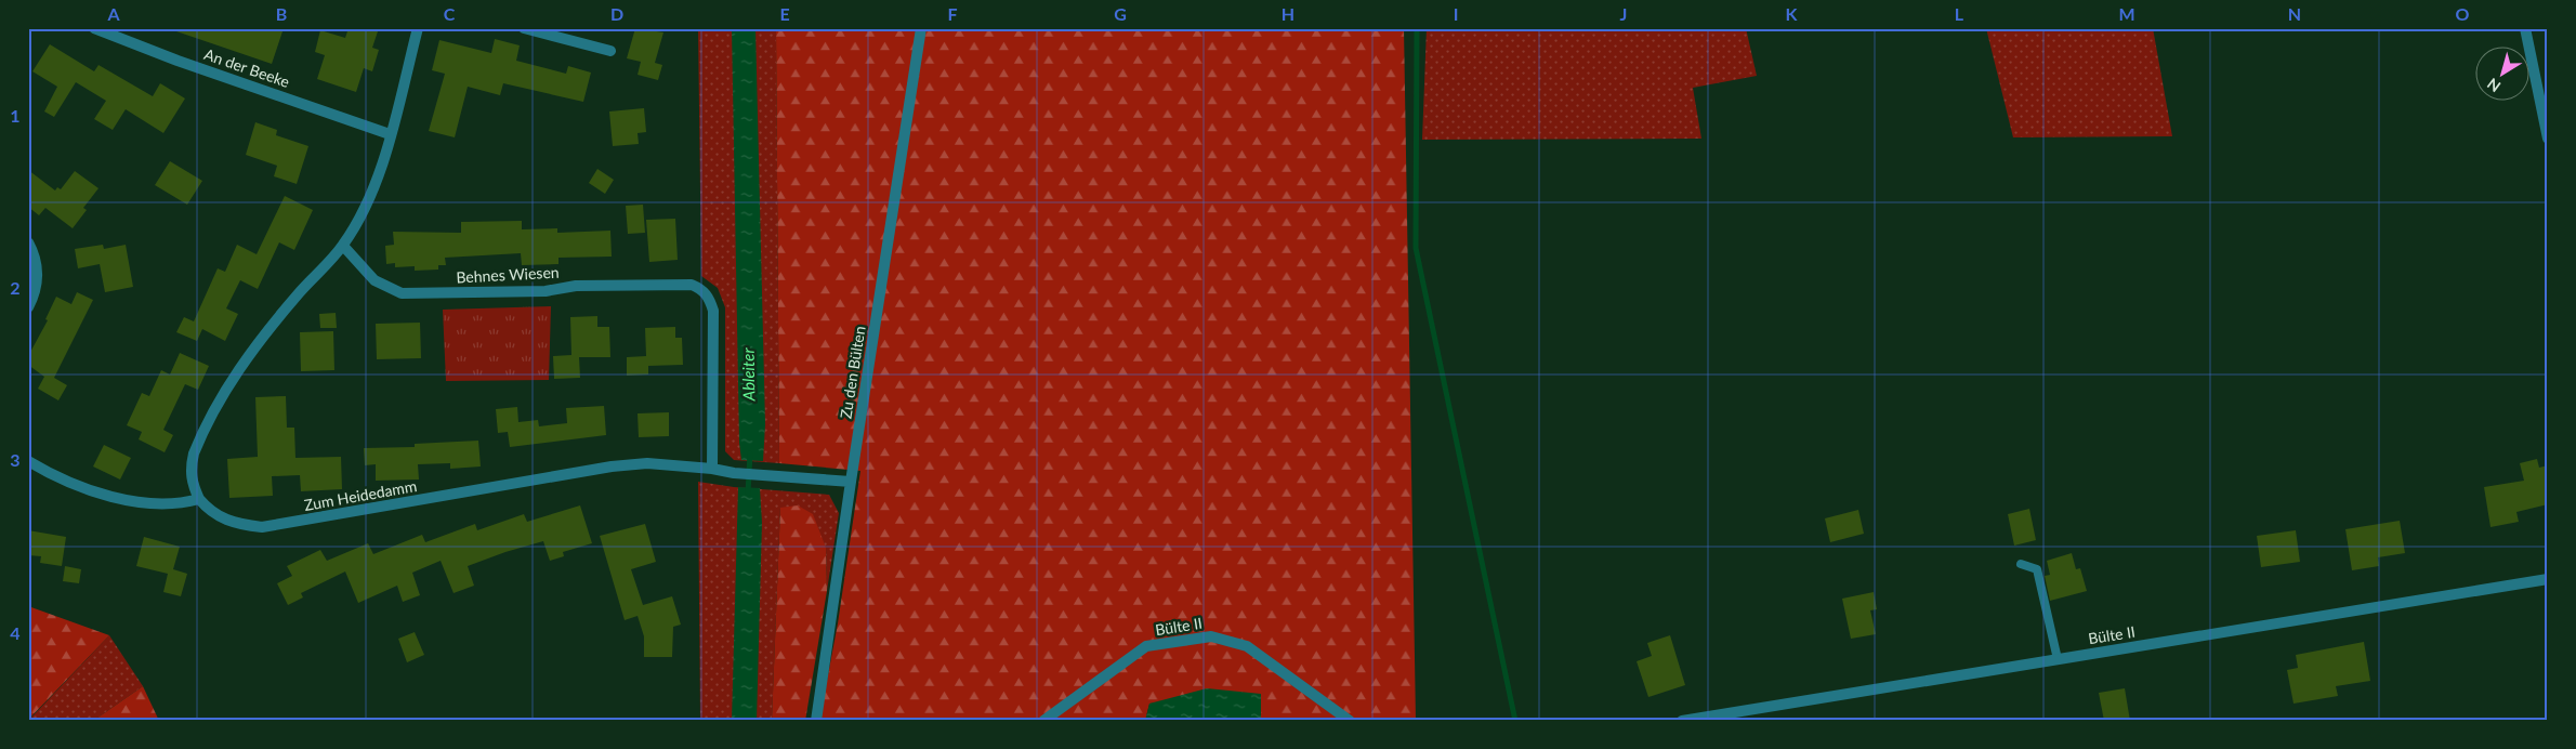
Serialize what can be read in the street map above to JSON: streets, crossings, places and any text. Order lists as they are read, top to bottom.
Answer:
{
  "streets": {
    "street": [
      "An der Beeke",
      "Behnes Wiesen",
      "Zu den Bülten",
      "Zum Heidedamm",
      "Bülte II"
    ]
  },
  "crossings": [
    ["Behnes Wiesen", "Zum Heidedamm"],
    ["Zu den Bülten", "Zum Heidedamm"]
  ],
  "water": ["Ableiter"],
  "north": "bottom left",
  "grid": {
    "columns": [
      "A",
      "B",
      "C",
      "D",
      "E",
      "F",
      "G",
      "H",
      "I",
      "J",
      "K",
      "L",
      "M",
      "N",
      "O"
    ],
    "rows": [
      "1",
      "2",
      "3",
      "4"
    ]
  }
}
